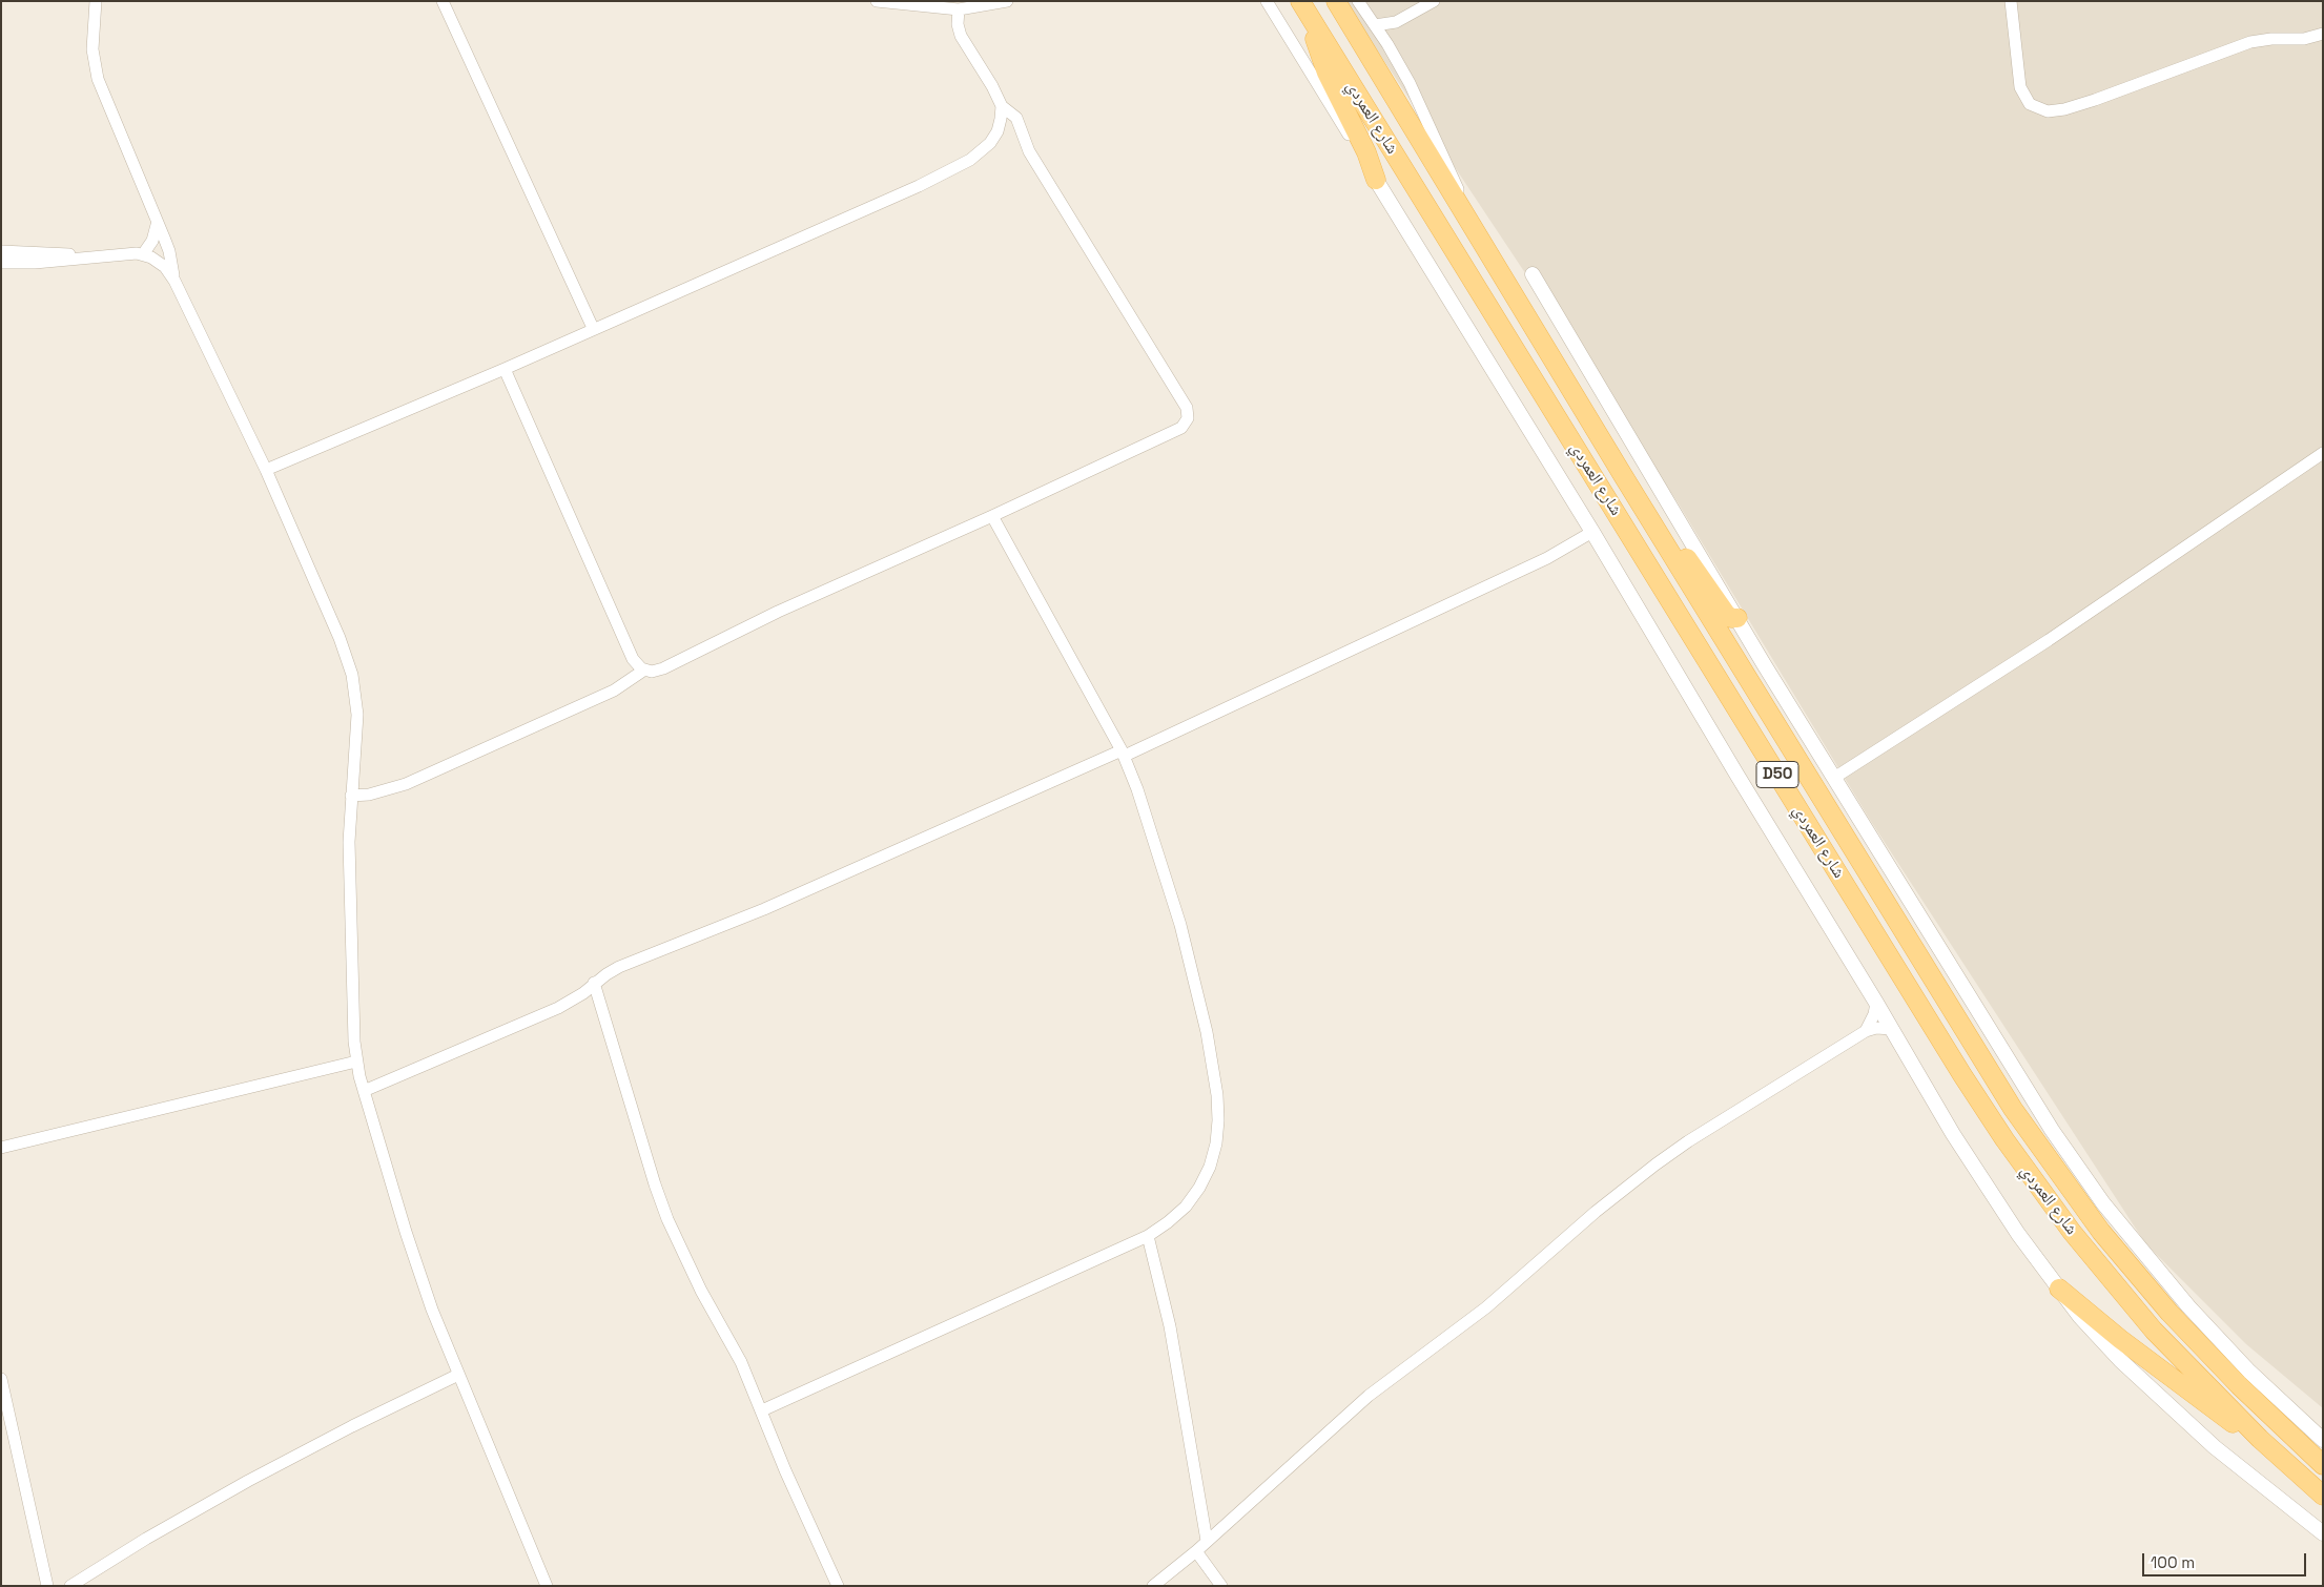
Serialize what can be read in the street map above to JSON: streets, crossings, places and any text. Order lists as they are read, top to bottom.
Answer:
{
  "streets": {
    "main road": ["شارع العمردي", "D50"]
  },
  "scale_bar": "100 m"
}
